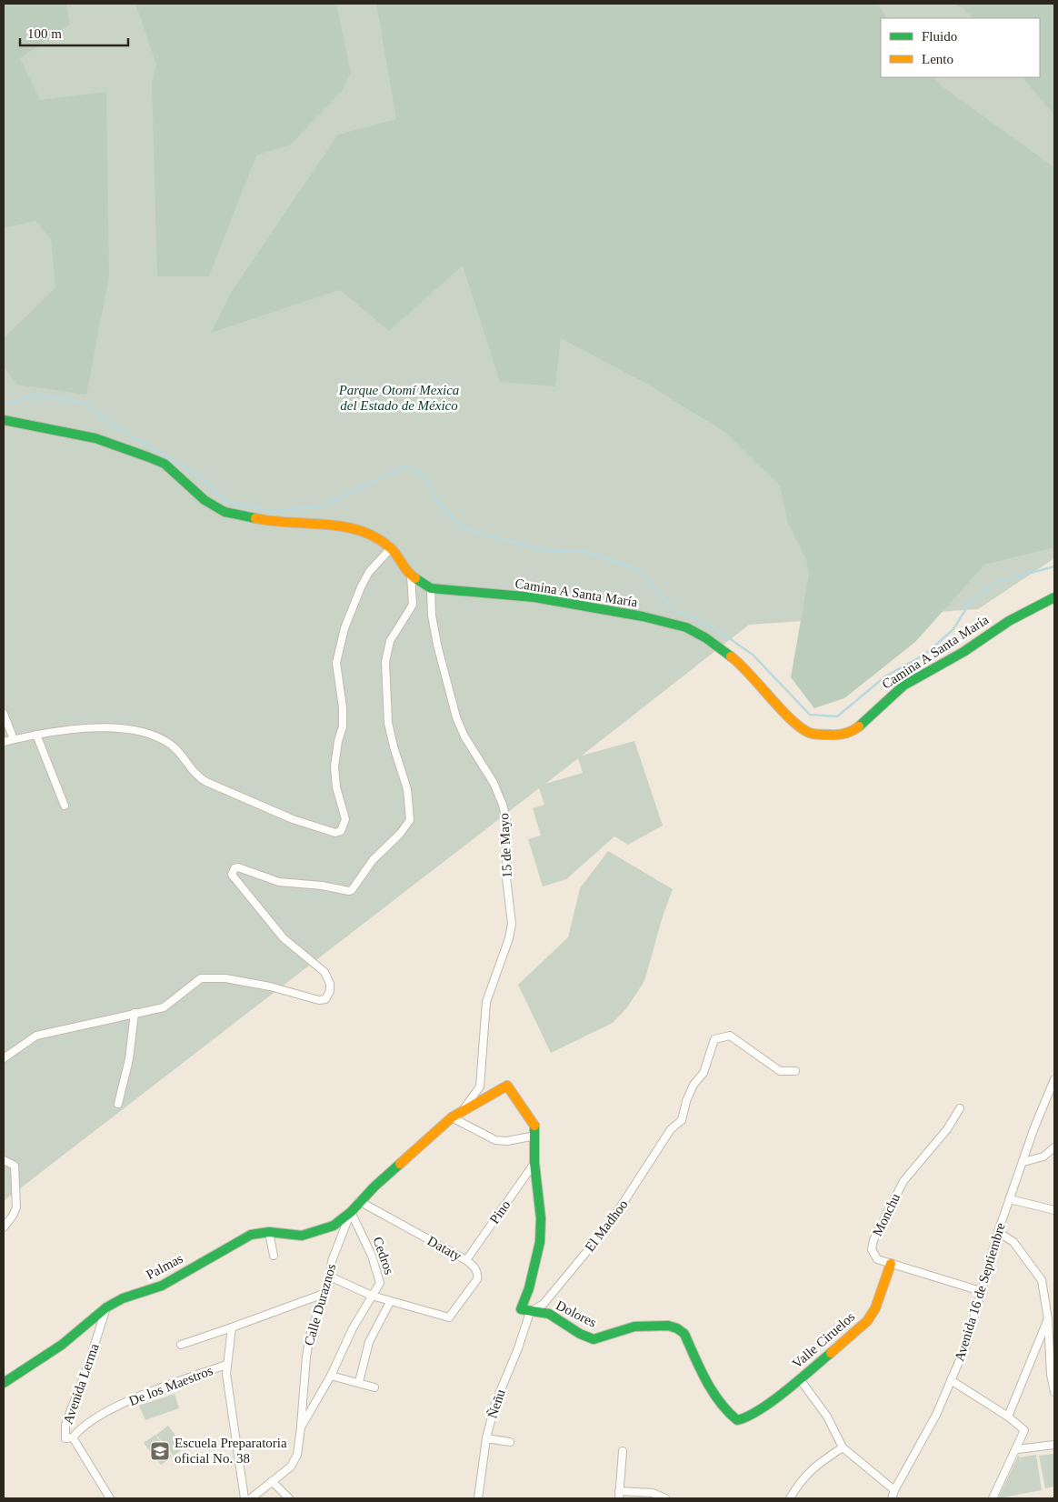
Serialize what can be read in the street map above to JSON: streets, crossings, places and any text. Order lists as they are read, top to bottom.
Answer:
{
  "streets": {
    "street": [
      "Camina A Santa María",
      "15 de Mayo",
      "Pino",
      "Monchu",
      "El Madhoo",
      "Dataty",
      "Cedros",
      "Palmas",
      "Avenida 16 de Septiembre",
      "Calle Duraznos",
      "Dolores",
      "Valle Ciruelos",
      "Avenida Lerma",
      "De los Maestros",
      "Ñeñu"
    ]
  },
  "crossings": [
    ["Camina A Santa María", "15 de Mayo"],
    ["Pino", "Dataty"],
    ["Monchu", "Avenida 16 de Septiembre"],
    ["Monchu", "Valle Ciruelos"],
    ["El Madhoo", "Dolores"],
    ["El Madhoo", "Ñeñu"],
    ["Cedros", "Palmas"],
    ["Cedros", "Calle Duraznos"],
    ["Palmas", "Calle Duraznos"],
    ["Palmas", "Avenida Lerma"],
    ["Dolores", "Valle Ciruelos"],
    ["Dolores", "Ñeñu"],
    ["Avenida Lerma", "De los Maestros"]
  ],
  "parks": ["Parque Otomí Mexica del Estado de México"],
  "places": {
    "school or university": ["Escuela Preparatoria oficial No. 38"]
  },
  "legend": ["Fluido", "Lento"],
  "scale_bar": "100 m"
}
